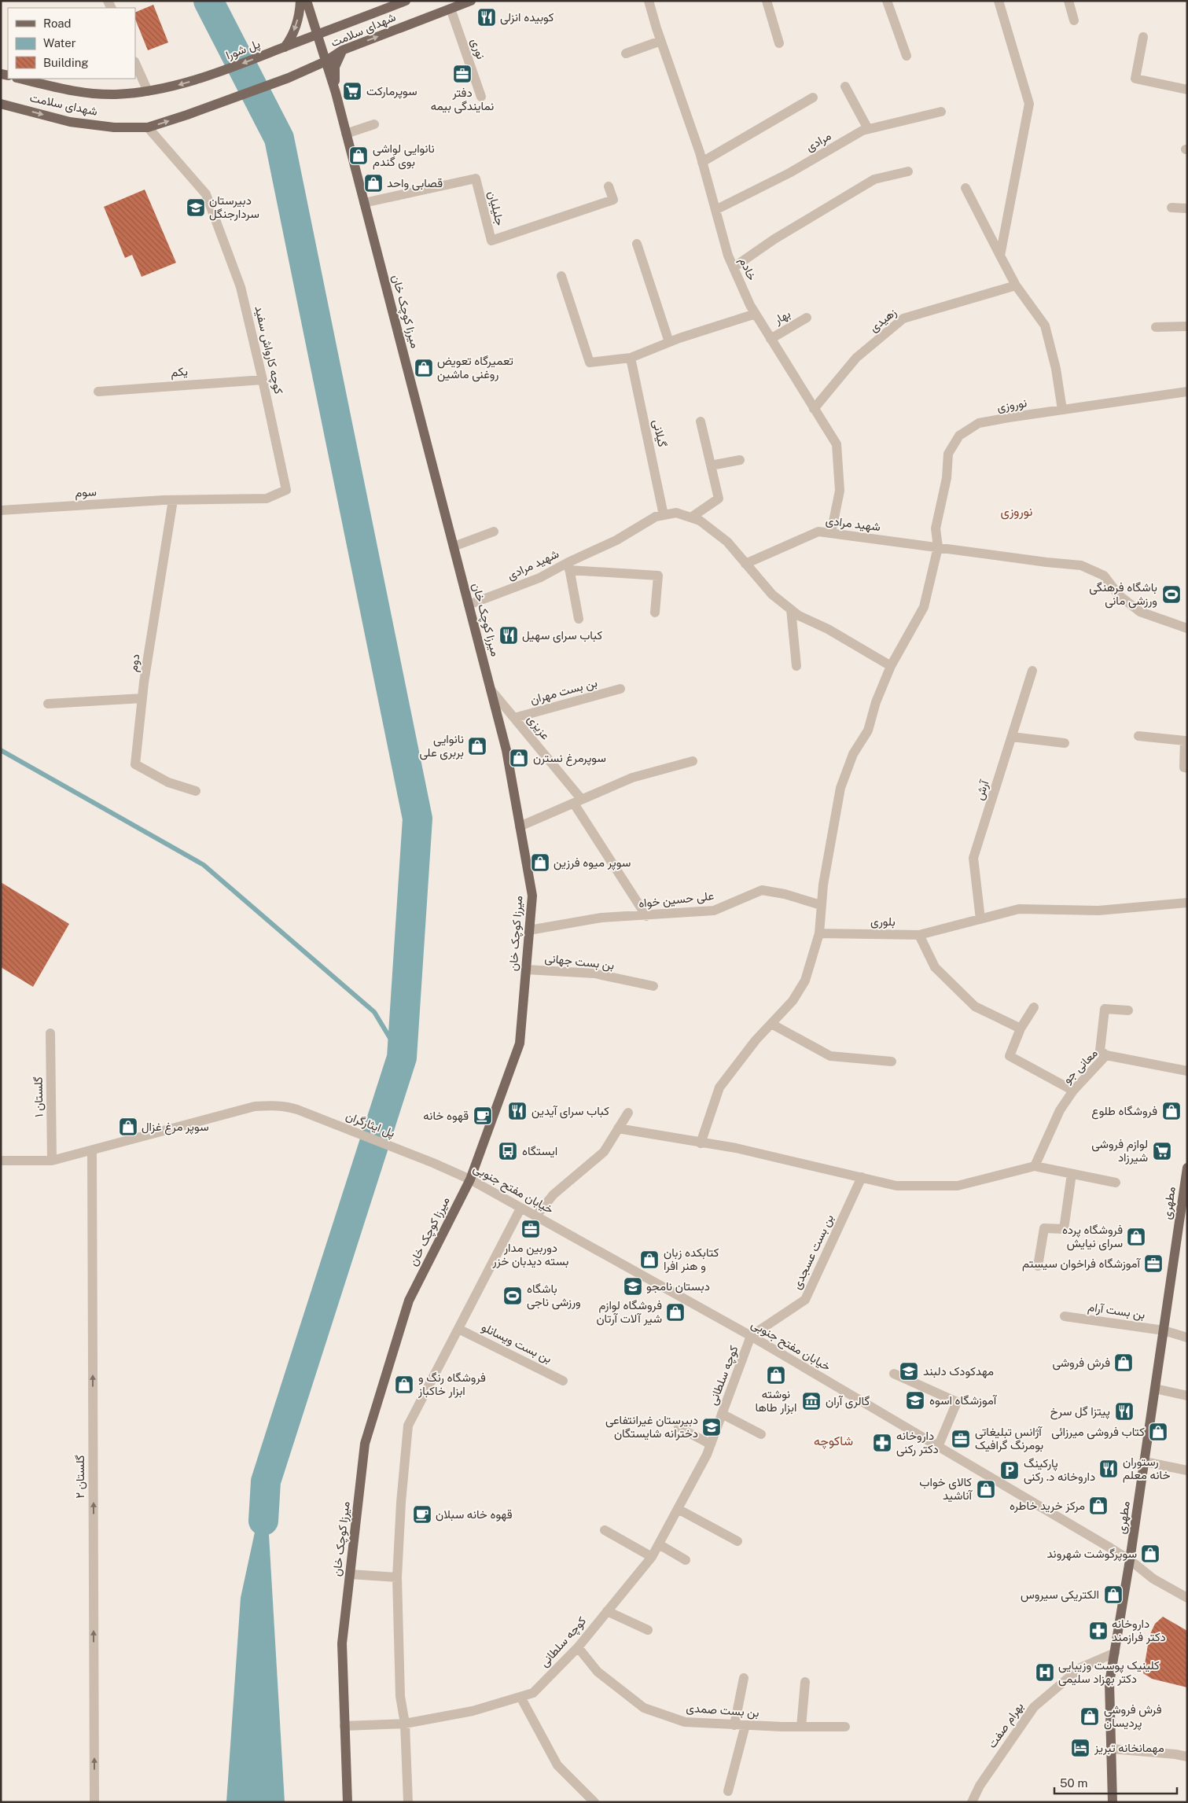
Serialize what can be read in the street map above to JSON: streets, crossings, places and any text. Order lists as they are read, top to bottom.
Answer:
{
  "streets": {
    "main road": [
      "شهدای سلامت",
      "پل شورا",
      "میرزا کوچک خان",
      "مطهری"
    ],
    "street": [
      "نوری",
      "مرادی",
      "جلیلیان",
      "خادم",
      "بهار",
      "زهیدی",
      "کوچه کارواش سفید",
      "یکم",
      "نوروزی",
      "گیلانی",
      "سوم",
      "شهید مرادی",
      "دوم",
      "بن بست مهران",
      "عزیزی",
      "آرش",
      "علی حسین خواه",
      "بلوری",
      "بن بست جهانی",
      "معانی جو",
      "گلستان ۱",
      "پل ایثارگران",
      "خیابان مفتح جنوبی",
      "بن بست عسجدی",
      "بن بست آرام",
      "بن بست ویسانلو",
      "کوچه سلطانی",
      "گلستان ۲",
      "بن بست صمدی",
      "بهرام صفت"
    ]
  },
  "crossings": [
    ["شهدای سلامت", "نوری"],
    ["شهدای سلامت", "پل شورا"],
    ["شهدای سلامت", "میرزا کوچک خان"],
    ["شهدای سلامت", "کوچه کارواش سفید"],
    ["مرادی", "خادم"],
    ["جلیلیان", "میرزا کوچک خان"],
    ["خادم", "بهار"],
    ["خادم", "زهیدی"],
    ["خادم", "شهید مرادی"],
    ["میرزا کوچک خان", "شهید مرادی"],
    ["میرزا کوچک خان", "عزیزی"],
    ["میرزا کوچک خان", "علی حسین خواه"],
    ["میرزا کوچک خان", "بن بست جهانی"],
    ["میرزا کوچک خان", "خیابان مفتح جنوبی"],
    ["میرزا کوچک خان", "کوچه سلطانی"],
    ["کوچه کارواش سفید", "یکم"],
    ["کوچه کارواش سفید", "سوم"],
    ["کوچه کارواش سفید", "دوم"],
    ["نوروزی", "شهید مرادی"],
    ["گیلانی", "شهید مرادی"],
    ["سوم", "دوم"],
    ["بن بست مهران", "عزیزی"],
    ["عزیزی", "علی حسین خواه"],
    ["آرش", "بلوری"],
    ["گلستان ۱", "پل ایثارگران"],
    ["پل ایثارگران", "خیابان مفتح جنوبی"],
    ["پل ایثارگران", "گلستان ۲"],
    ["خیابان مفتح جنوبی", "مطهری"],
    ["خیابان مفتح جنوبی", "بن بست عسجدی"],
    ["خیابان مفتح جنوبی", "کوچه سلطانی"],
    ["مطهری", "بن بست آرام"],
    ["مطهری", "بهرام صفت"],
    ["بن بست عسجدی", "کوچه سلطانی"],
    ["کوچه سلطانی", "بن بست صمدی"]
  ],
  "one_way": ["پل شورا", "گلستان ۲"],
  "districts": ["نوروزی", "شاکوچه"],
  "places": {
    "restaurant": [
      "کوبیده انزلی",
      "کباب سرای سهیل",
      "کباب سرای آیدین",
      "پیتزا گل سرخ",
      "رستوران خانه معلم"
    ],
    "office": [
      "دفتر نمایندگی بیمه",
      "دوربین مدار بسته دیدبان خزر",
      "آموزشگاه فراخوان سیستم",
      "آژانس تبلیغاتی بومرنگ گرافیک"
    ],
    "supermarket": ["سوپرمارکت", "لوازم فروشی شیرزاد"],
    "shop": [
      "نانوایی لواشی بوی گندم",
      "قصابی واحد",
      "تعمیرگاه تعویض روغنی ماشین",
      "نانوایی بربری علی",
      "سوپرمرغ نسترن",
      "سوپر میوه فرزین",
      "فروشگاه طلوع",
      "سوپر مرغ غزال",
      "فروشگاه پرده سرای نیایش",
      "کتابکده زبان و هنر افرا",
      "فروشگاه لوازم شیر آلات آرتان",
      "فرش فروشی",
      "نوشته ابزار طاها",
      "فروشگاه رنگ و ابزار خاکباز",
      "کتاب فروشی میرزائی",
      "کالای خواب آناشید",
      "مرکز خرید خاطره",
      "سوپرگوشت شهروند",
      "الکتریکی سیروس",
      "فرش فروشی پردیسان"
    ],
    "school or university": [
      "دبیرستان سردارجنگل",
      "دبستان نامجو",
      "مهدکودک دلبند",
      "آموزشگاه اسوه",
      "دبیرستان غیرانتفاعی دخترانه شایستگان"
    ],
    "sports": ["باشگاه فرهنگی ورزشی مانی", "باشگاه ورزشی ناجی"],
    "cafe": ["قهوه خانه", "قهوه خانه سبلان"],
    "bus stop": ["ایستگاه"],
    "museum": ["گالری آران"],
    "pharmacy": ["داروخانه دکتر رکنی", "داروخانه دکتر فرازمند"],
    "parking": ["پارکینگ داروخانه د. رکنی"],
    "hospital": ["کلینیک پوست وزیبایی دکتر بهزاد سلیمی"],
    "hotel": ["مهمانخانه تبریز"]
  },
  "legend": ["Road", "Water", "Building"],
  "scale_bar": "50 m"
}
